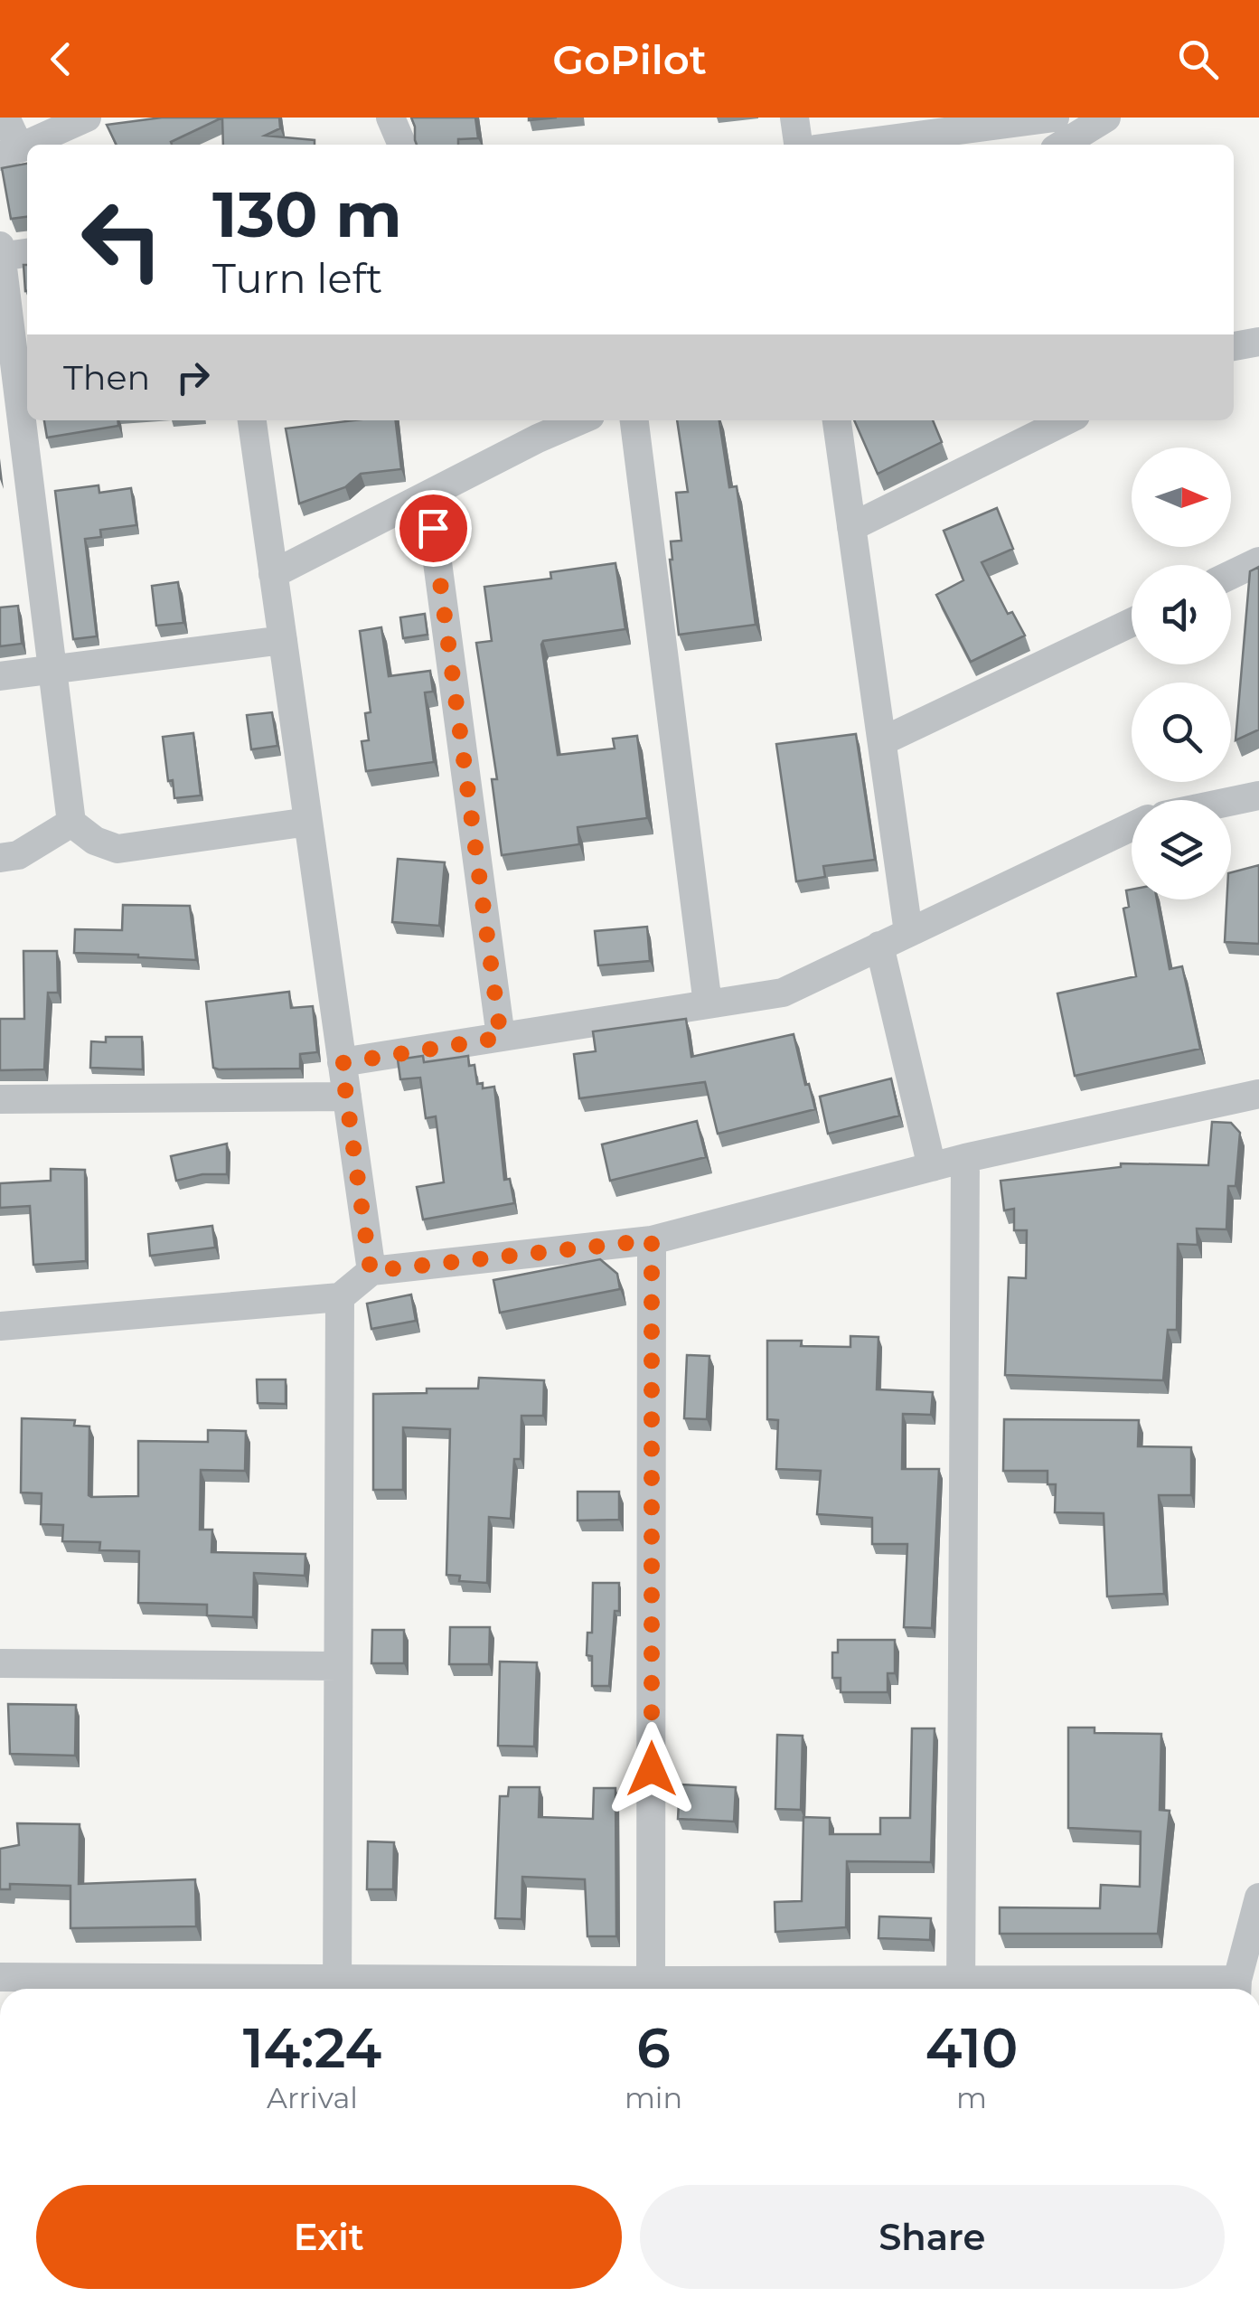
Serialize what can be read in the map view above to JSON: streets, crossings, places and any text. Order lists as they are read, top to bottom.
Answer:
{
  "north": "right",
  "page": {
    "header": "GoPilot",
    "turn": ["130 m", "Turn left"],
    "then": "Then",
    "eta": [
      "14:24",
      "Arrival",
      "6",
      "min",
      "410",
      "m"
    ],
    "buttons": ["Exit", "Share"]
  }
}
